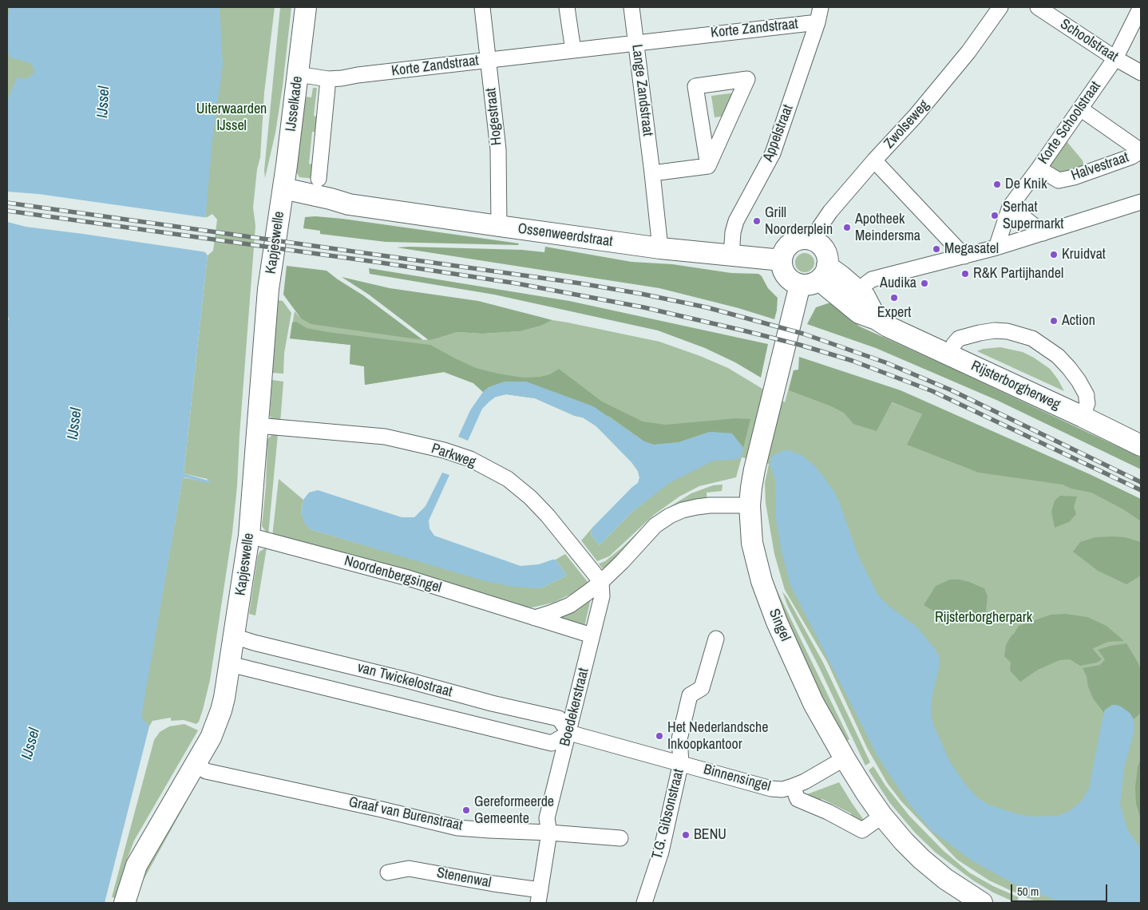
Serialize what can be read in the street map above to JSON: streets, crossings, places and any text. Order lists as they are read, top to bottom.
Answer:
{
  "streets": {
    "street": [
      "Korte Zandstraat",
      "Schoolstraat",
      "Lange Zandstraat",
      "IJsselkade",
      "Hogestraat",
      "Korte Schoolstraat",
      "Zwolseweg",
      "Appelstraat",
      "Halvestraat",
      "Ossenweerdstraat",
      "Kapjeswelle",
      "Rijsterborgherweg",
      "Parkweg",
      "Noordenbergsingel",
      "Singel",
      "van Twickelostraat",
      "Boedekerstraat",
      "Binnensingel",
      "Graaf van Burenstraat",
      "T.G. Gibsonstraat",
      "Stenenwal"
    ]
  },
  "crossings": [
    ["Korte Zandstraat", "Lange Zandstraat"],
    ["Korte Zandstraat", "IJsselkade"],
    ["Korte Zandstraat", "Hogestraat"],
    ["Korte Zandstraat", "Appelstraat"],
    ["Schoolstraat", "Korte Schoolstraat"],
    ["Lange Zandstraat", "Ossenweerdstraat"],
    ["IJsselkade", "Ossenweerdstraat"],
    ["IJsselkade", "Kapjeswelle"],
    ["Hogestraat", "Ossenweerdstraat"],
    ["Korte Schoolstraat", "Halvestraat"],
    ["Zwolseweg", "Ossenweerdstraat"],
    ["Zwolseweg", "Rijsterborgherweg"],
    ["Zwolseweg", "Singel"],
    ["Appelstraat", "Ossenweerdstraat"],
    ["Ossenweerdstraat", "Kapjeswelle"],
    ["Ossenweerdstraat", "Rijsterborgherweg"],
    ["Ossenweerdstraat", "Singel"],
    ["Kapjeswelle", "Parkweg"],
    ["Kapjeswelle", "Noordenbergsingel"],
    ["Kapjeswelle", "van Twickelostraat"],
    ["Kapjeswelle", "Graaf van Burenstraat"],
    ["Rijsterborgherweg", "Singel"],
    ["Parkweg", "Boedekerstraat"],
    ["Noordenbergsingel", "Boedekerstraat"],
    ["Singel", "Binnensingel"],
    ["van Twickelostraat", "Boedekerstraat"],
    ["Boedekerstraat", "Graaf van Burenstraat"],
    ["Boedekerstraat", "Stenenwal"],
    ["Binnensingel", "T.G. Gibsonstraat"]
  ],
  "water": ["IJssel"],
  "parks": ["Uiterwaarden IJssel", "Rijsterborgherpark"],
  "places": [
    "De Knik",
    "Serhat Supermarkt",
    "Grill Noorderplein",
    "Apotheek Meindersma",
    "Megasatel",
    "Kruidvat",
    "R&K Partijhandel",
    "Audika",
    "Expert",
    "Action",
    "Het Nederlandsche Inkoopkantoor",
    "Gereformeerde Gemeente",
    "BENU"
  ],
  "scale_bar": "50 m"
}
